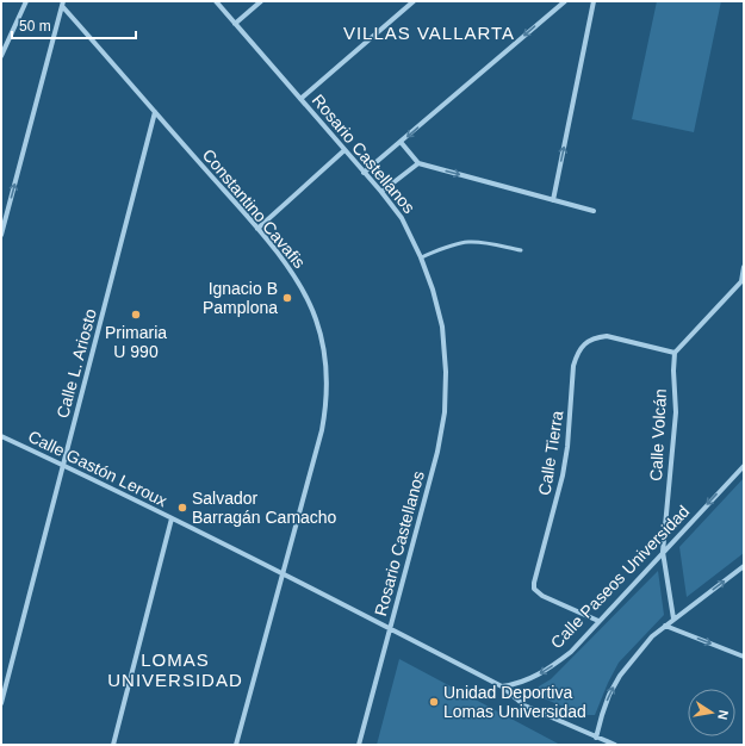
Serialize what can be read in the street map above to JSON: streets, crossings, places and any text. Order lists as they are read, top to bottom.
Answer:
{
  "streets": {
    "street": [
      "Rosario Castellanos",
      "Constantino Cavafis",
      "Calle L. Ariosto",
      "Calle Volcán",
      "Calle Tierra",
      "Calle Gastón Leroux",
      "Calle Paseos Universidad"
    ]
  },
  "crossings": [
    ["Rosario Castellanos", "Calle Gastón Leroux"],
    ["Constantino Cavafis", "Calle L. Ariosto"],
    ["Constantino Cavafis", "Calle Gastón Leroux"],
    ["Calle L. Ariosto", "Calle Gastón Leroux"],
    ["Calle Volcán", "Calle Tierra"],
    ["Calle Volcán", "Calle Paseos Universidad"],
    ["Calle Tierra", "Calle Paseos Universidad"],
    ["Calle Gastón Leroux", "Calle Paseos Universidad"]
  ],
  "one_way": ["Calle Paseos Universidad"],
  "districts": ["VILLAS VALLARTA", "LOMAS UNIVERSIDAD"],
  "places": [
    "Ignacio B Pamplona",
    "Primaria U 990",
    "Salvador Barragán Camacho",
    "Unidad Deportiva Lomas Universidad"
  ],
  "scale_bar": "50 m",
  "north": "right"
}
